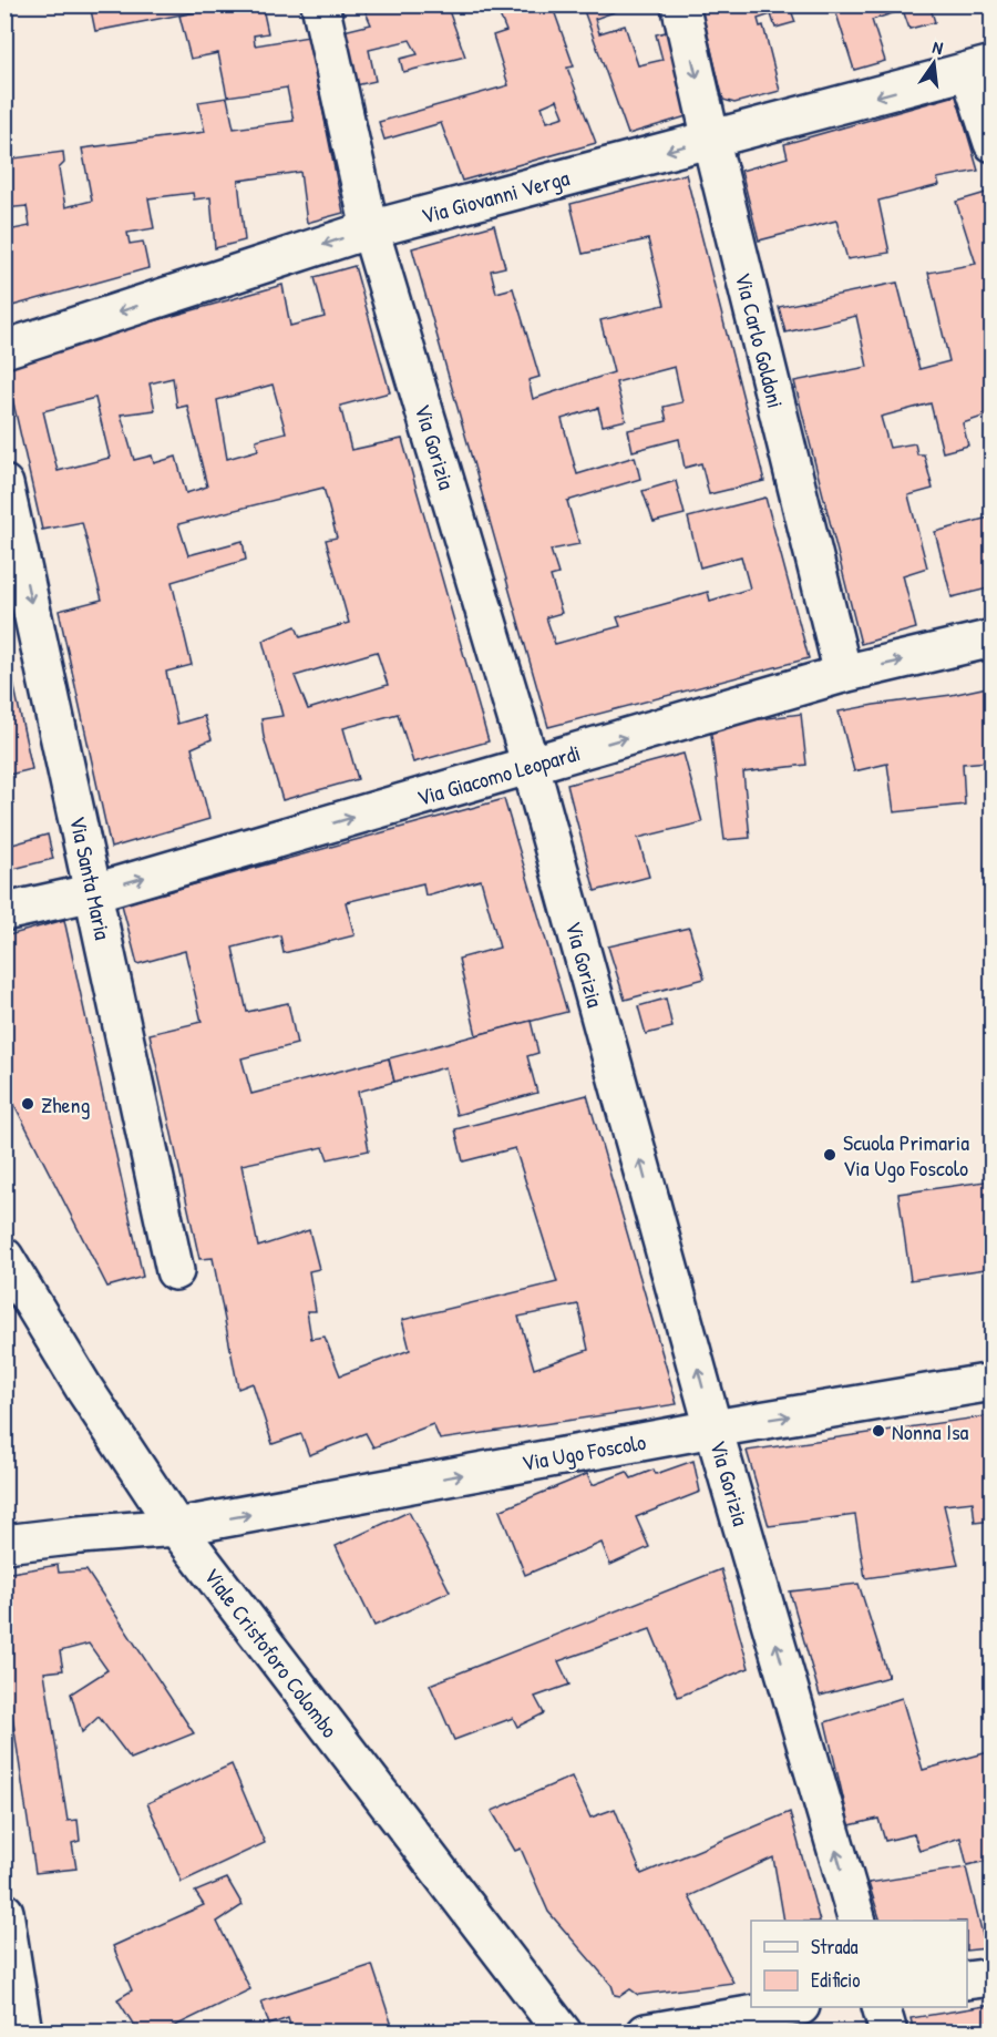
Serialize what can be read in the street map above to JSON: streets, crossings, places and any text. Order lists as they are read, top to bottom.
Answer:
{
  "streets": {
    "street": [
      "Via Giovanni Verga",
      "Via Carlo Goldoni",
      "Via Gorizia",
      "Via Giacomo Leopardi",
      "Via Santa Maria",
      "Via Ugo Foscolo",
      "Viale Cristoforo Colombo"
    ]
  },
  "crossings": [
    ["Via Giovanni Verga", "Via Carlo Goldoni"],
    ["Via Giovanni Verga", "Via Gorizia"],
    ["Via Carlo Goldoni", "Via Giacomo Leopardi"],
    ["Via Gorizia", "Via Giacomo Leopardi"],
    ["Via Gorizia", "Via Ugo Foscolo"],
    ["Via Giacomo Leopardi", "Via Santa Maria"],
    ["Via Ugo Foscolo", "Viale Cristoforo Colombo"]
  ],
  "one_way": [
    "Via Giovanni Verga",
    "Via Gorizia",
    "Via Giacomo Leopardi",
    "Via Santa Maria",
    "Via Ugo Foscolo"
  ],
  "places": ["Zheng", "Scuola Primaria Via Ugo Foscolo", "Nonna Isa"],
  "legend": ["Strada", "Edificio"],
  "north": "top"
}
